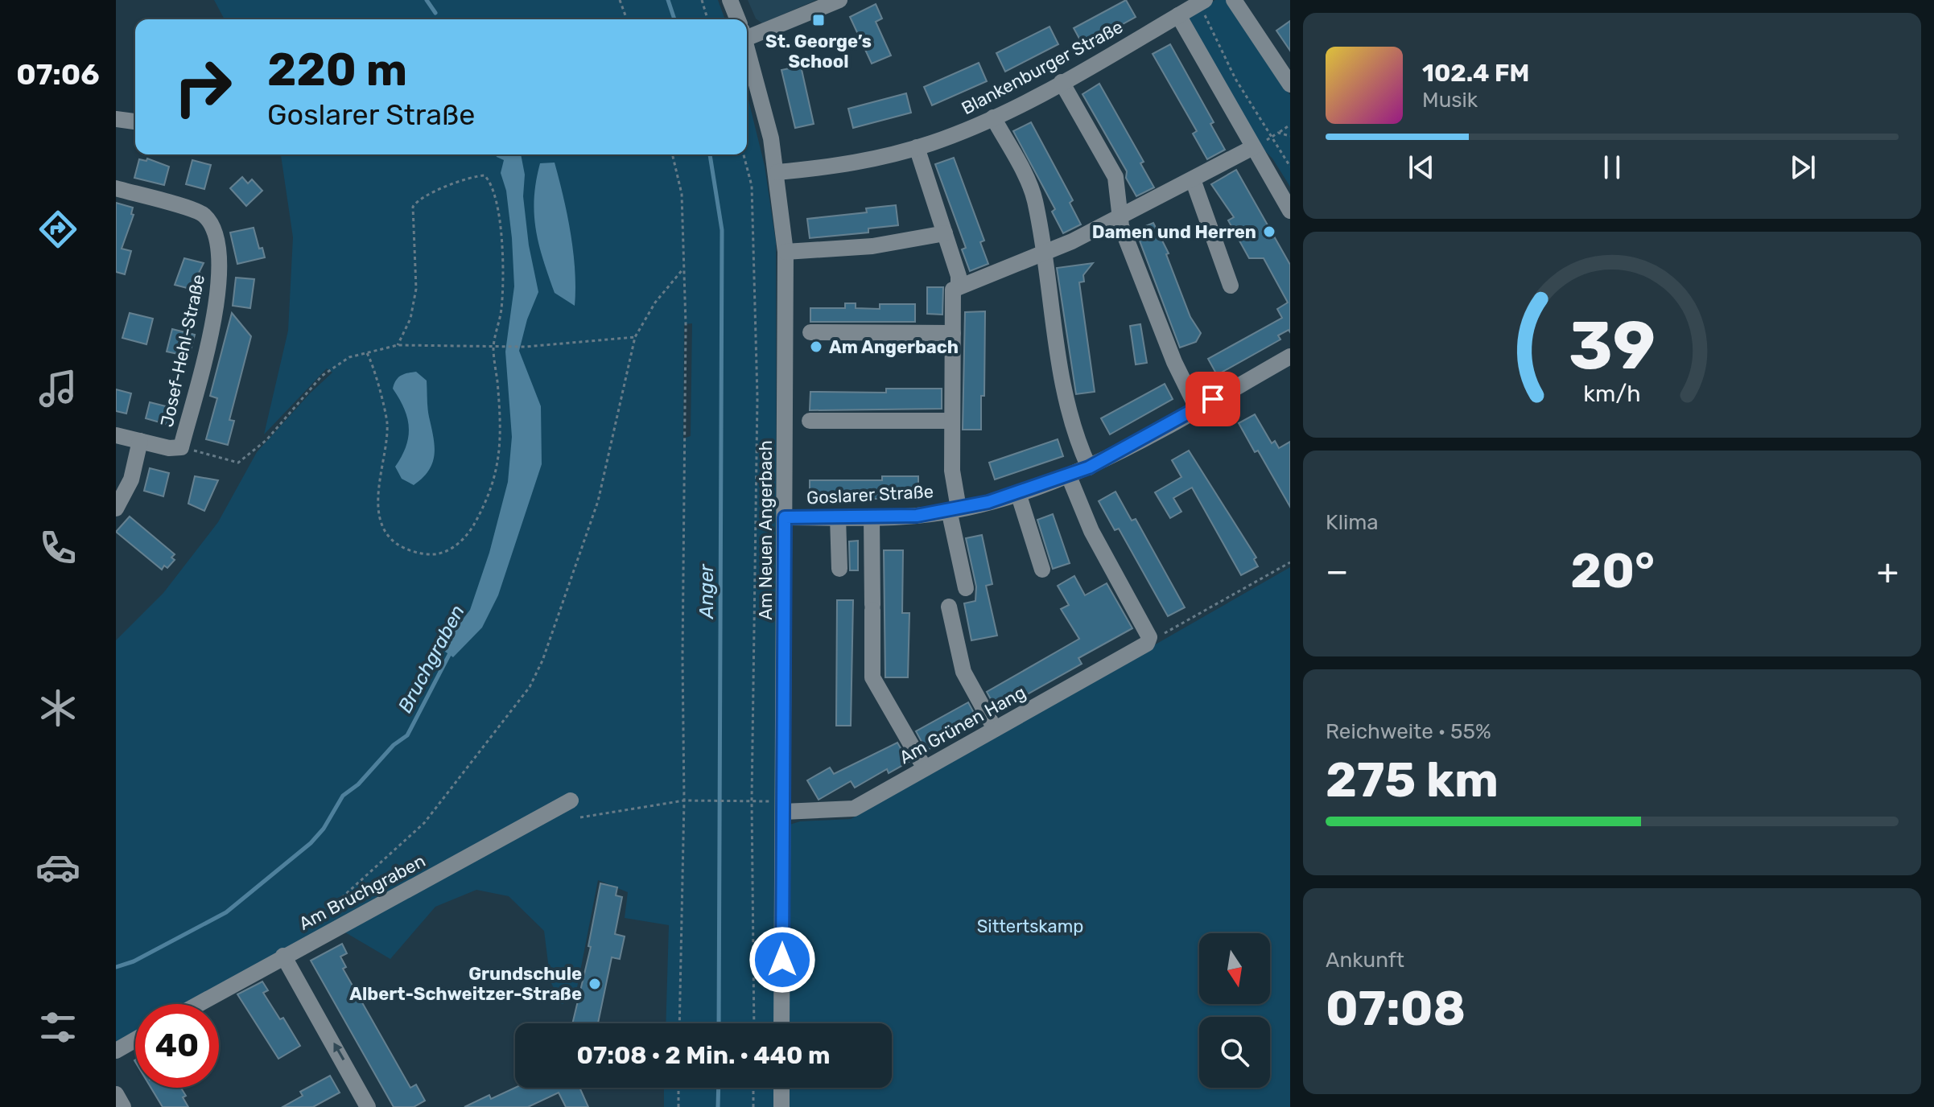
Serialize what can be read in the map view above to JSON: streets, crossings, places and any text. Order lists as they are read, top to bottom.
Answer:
{
  "streets": {
    "street": [
      "Blankenburger Straße",
      "Josef-Hehl-Straße",
      "Goslarer Straße",
      "Am Neuen Angerbach",
      "Am Grünen Hang",
      "Am Bruchgraben"
    ]
  },
  "crossings": [
    ["Blankenburger Straße", "Am Neuen Angerbach"],
    ["Goslarer Straße", "Am Neuen Angerbach"],
    ["Am Neuen Angerbach", "Am Grünen Hang"]
  ],
  "water": ["Anger", "Bruchgraben"],
  "parks": ["Sittertskamp"],
  "places": {
    "transit": ["St. George’s School"],
    "other": ["Damen und Herren", "Am Angerbach", "Grundschule Albert-Schweitzer-Straße"]
  },
  "north": "bottom",
  "page": {
    "tabs": "07:06",
    "turn": ["220 m", "Goslarer Straße"],
    "song": ["102.4 FM", "Musik"],
    "tile": [
      "Klima",
      ["Reichweite · 55%", "275 km"],
      ["Ankunft", "07:08"]
    ],
    "heat": ["−", "20°", "+"],
    "limit": "40",
    "trip": "07:08 · 2 Min. · 440 m",
    "gauge": ["39", "km/h"]
  }
}
